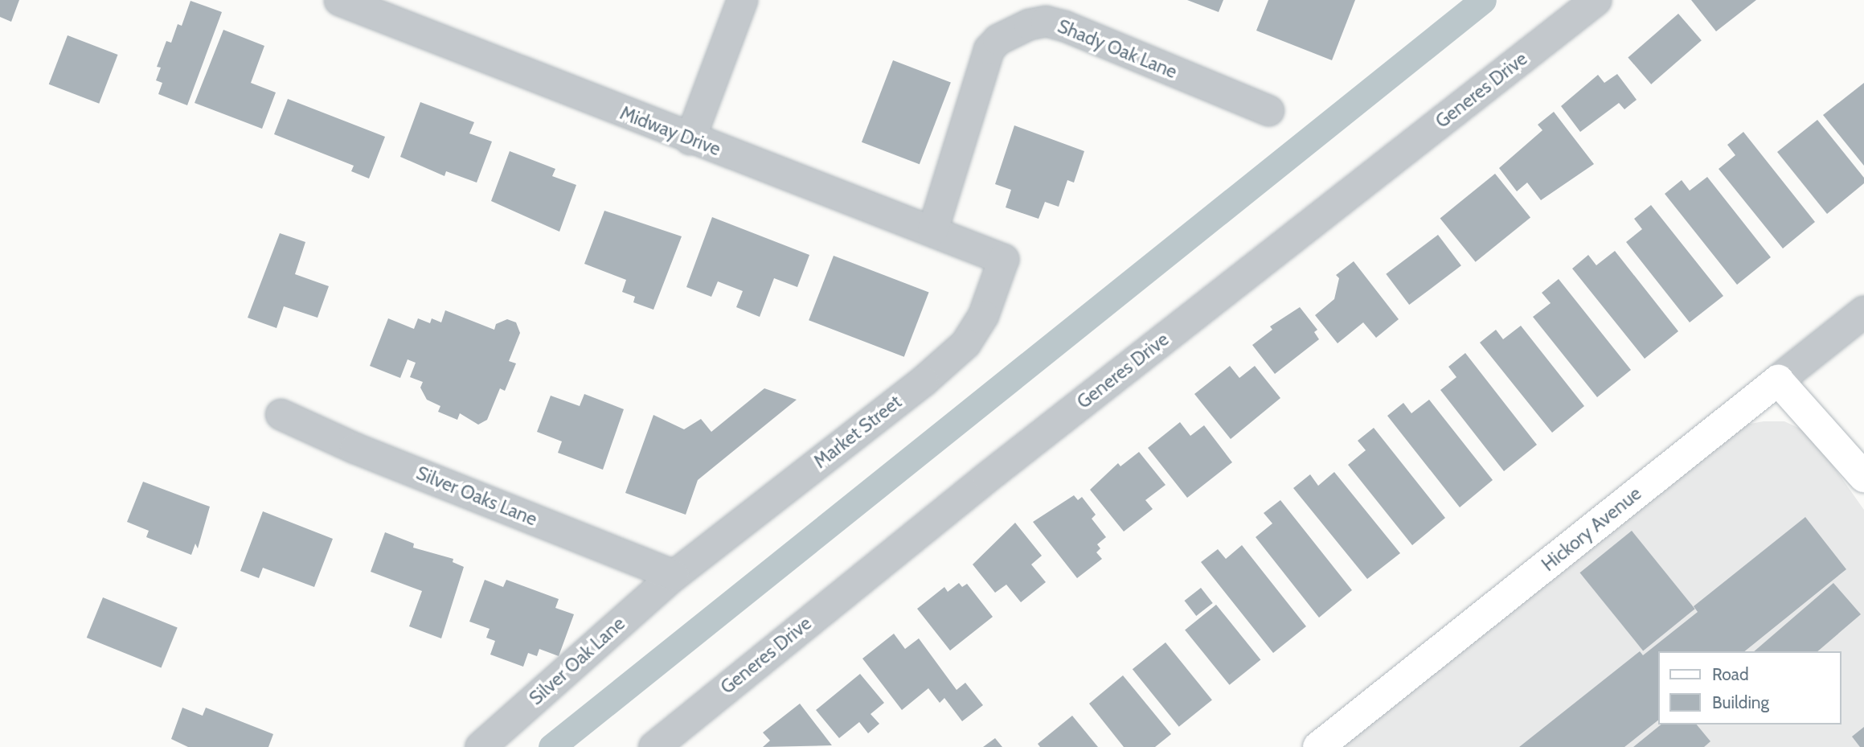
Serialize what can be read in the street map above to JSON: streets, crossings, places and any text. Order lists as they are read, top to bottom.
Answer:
{
  "streets": {
    "main road": ["Hickory Avenue"],
    "street": [
      "Shady Oak Lane",
      "Generes Drive",
      "Midway Drive",
      "Market Street",
      "Silver Oaks Lane",
      "Silver Oak Lane"
    ]
  },
  "crossings": [
    ["Shady Oak Lane", "Midway Drive"],
    ["Midway Drive", "Market Street"],
    ["Market Street", "Silver Oaks Lane"],
    ["Market Street", "Silver Oak Lane"],
    ["Silver Oaks Lane", "Silver Oak Lane"]
  ],
  "legend": ["Road", "Building"]
}
